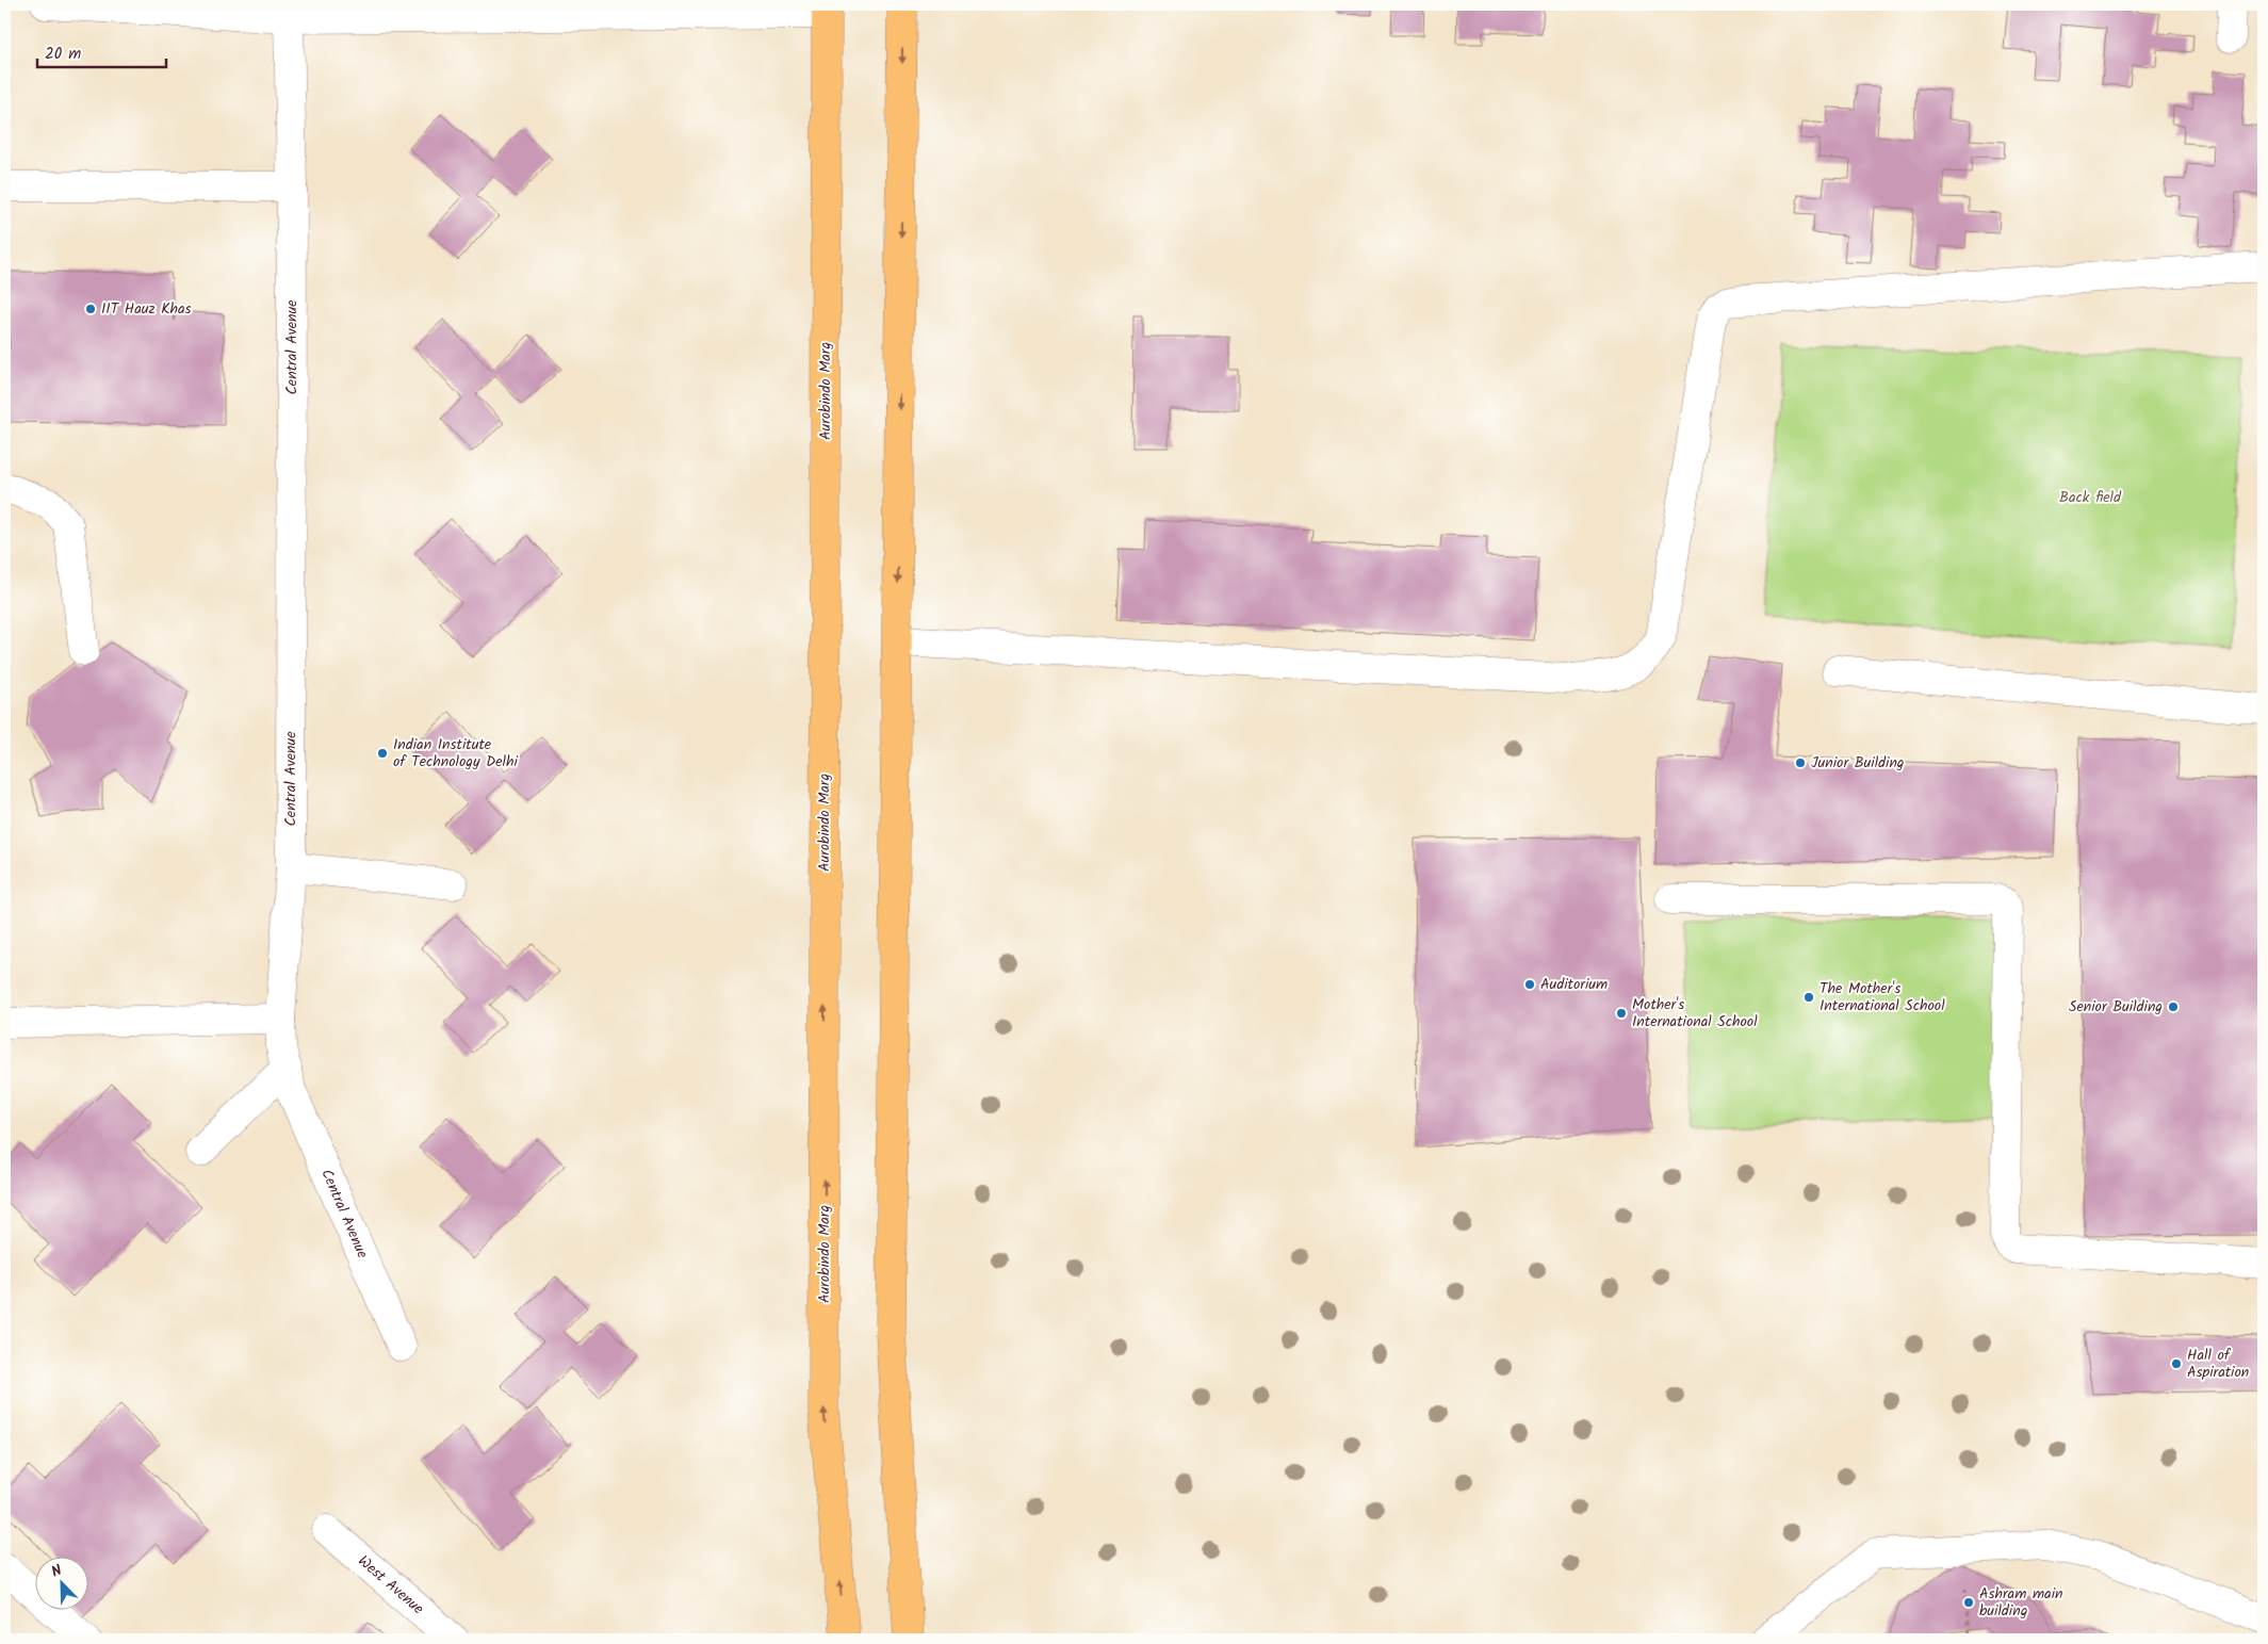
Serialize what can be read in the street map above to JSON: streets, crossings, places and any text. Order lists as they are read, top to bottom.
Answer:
{
  "streets": {
    "highway": ["Aurobindo Marg"],
    "street": ["Central Avenue", "West Avenue"]
  },
  "parks": ["Back field"],
  "places": [
    "IIT Hauz Khas",
    "Indian Institute of Technology Delhi",
    "Junior Building",
    "Auditorium",
    "The Mother's International School",
    "Senior Building",
    "Mother's International School",
    "Hall of Aspiration",
    "Ashram main building"
  ],
  "scale_bar": "20 m",
  "north": "top left"
}
